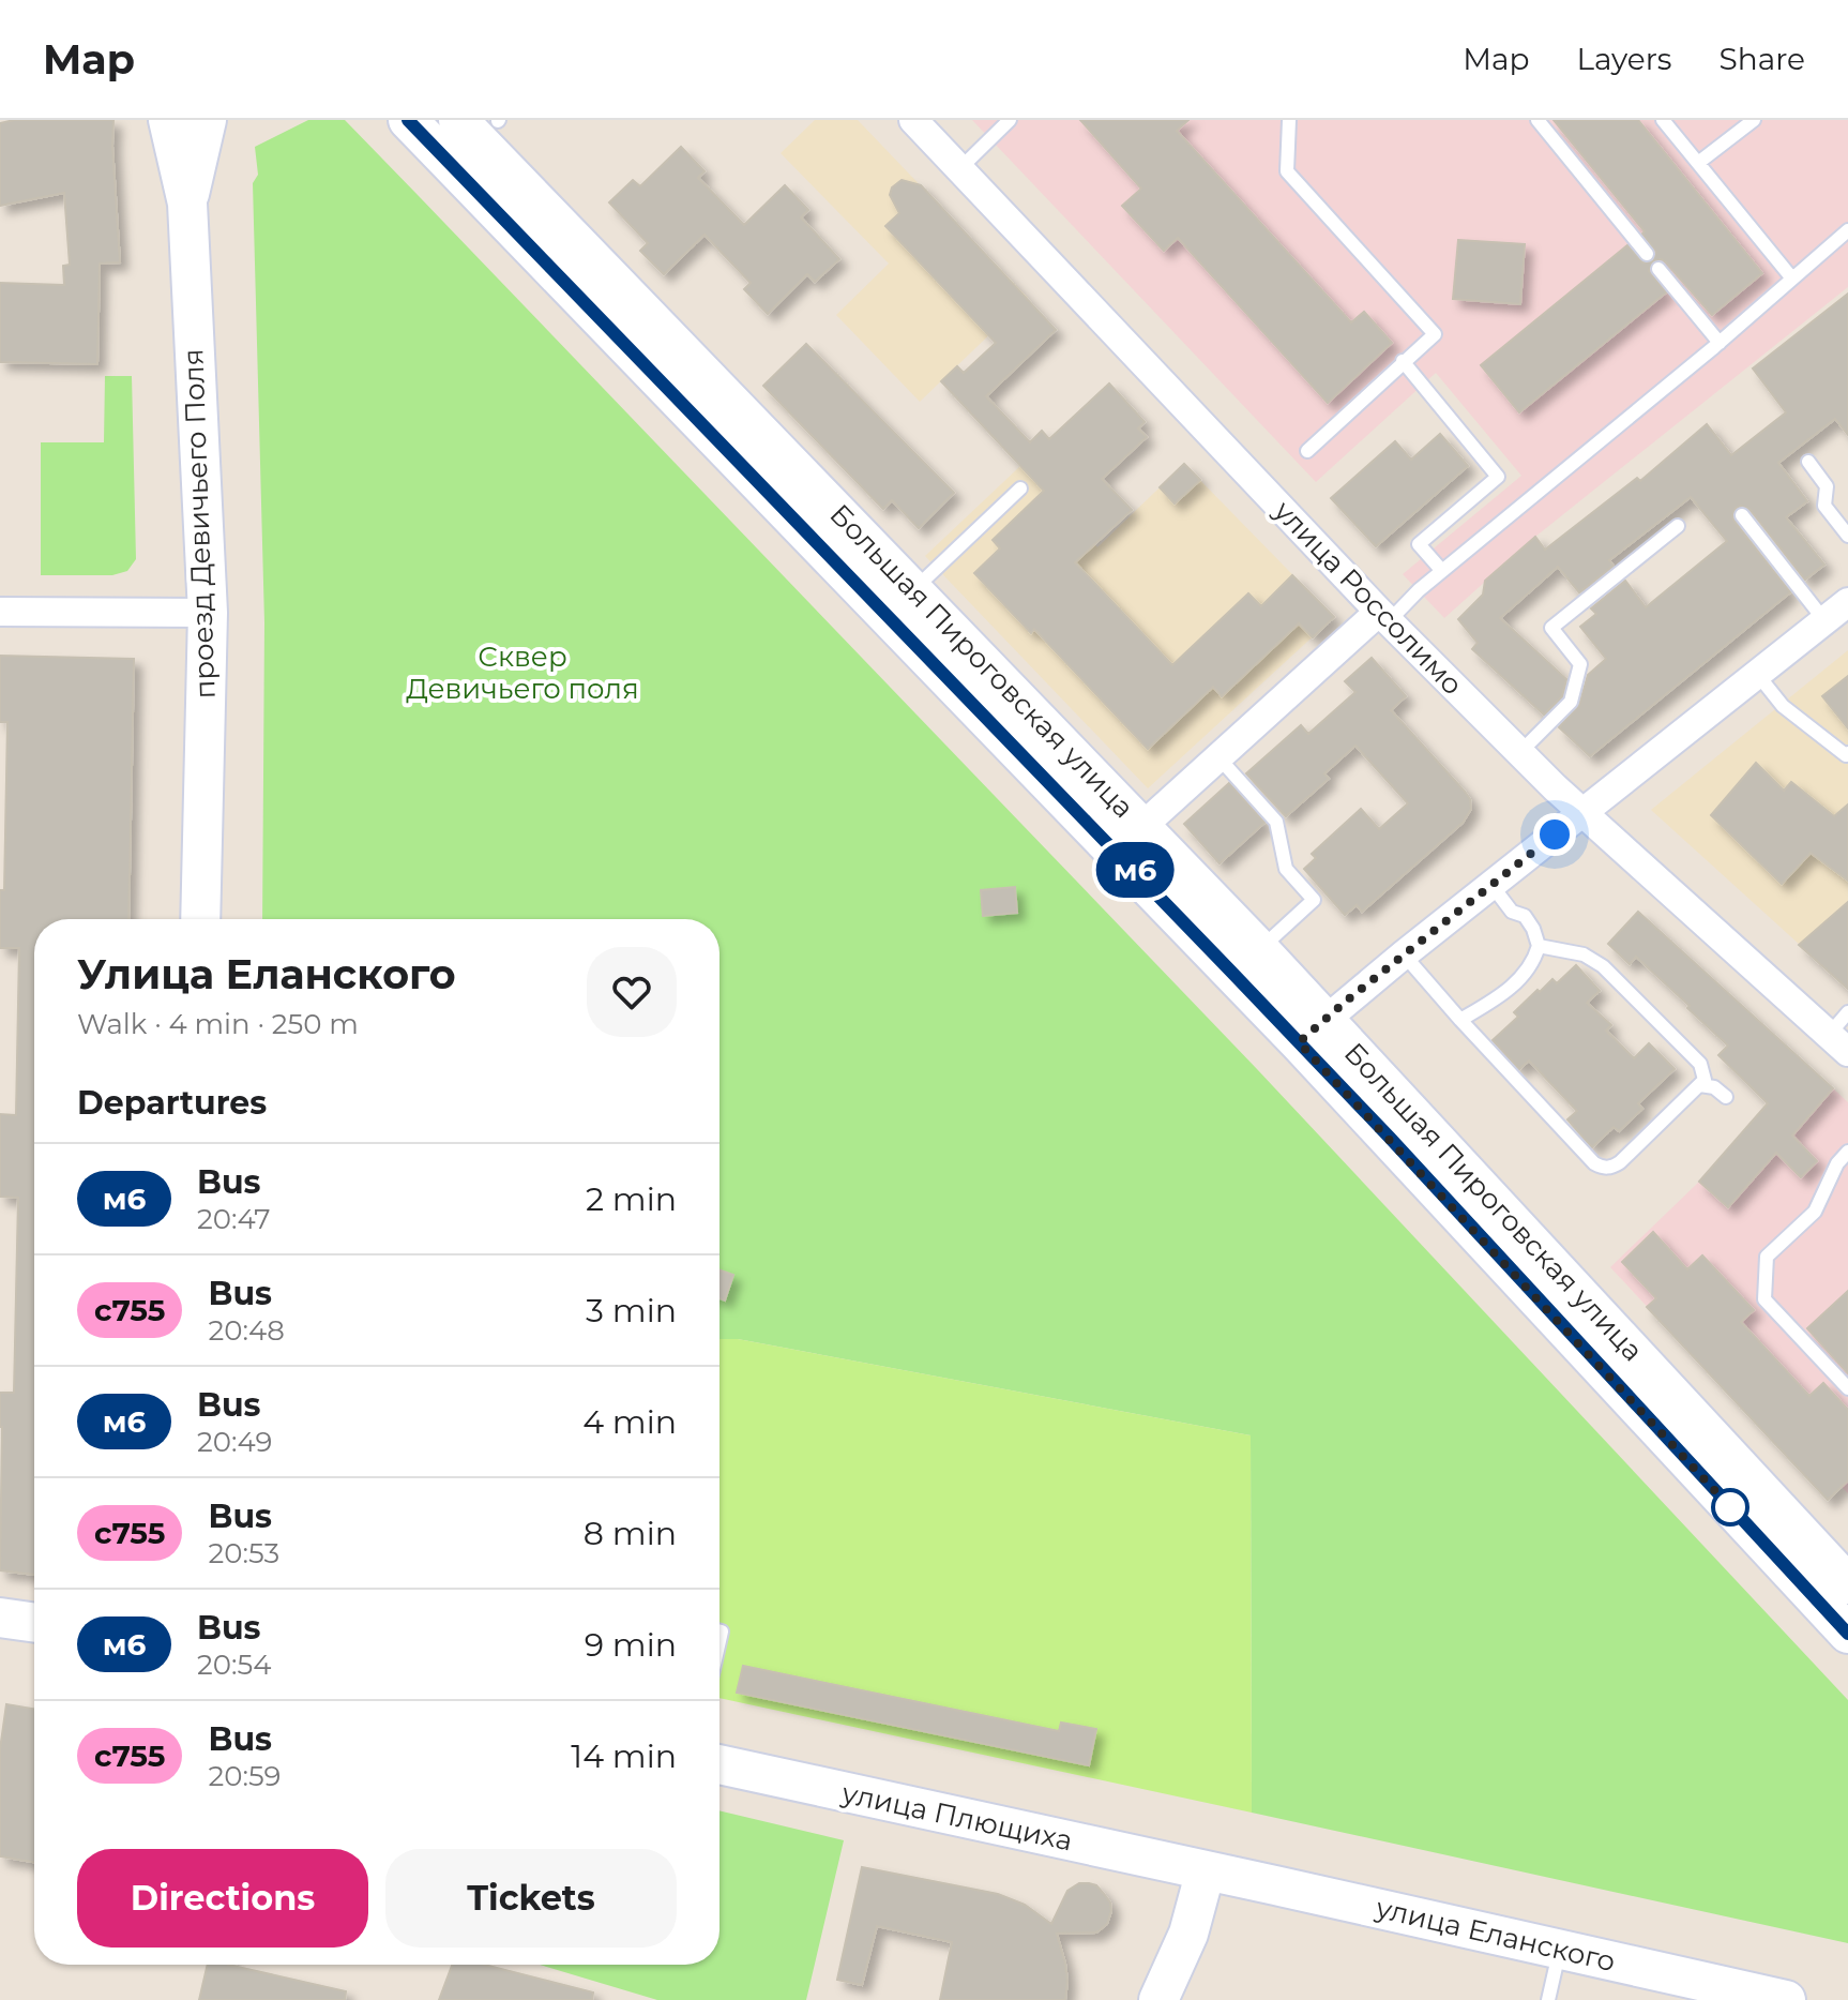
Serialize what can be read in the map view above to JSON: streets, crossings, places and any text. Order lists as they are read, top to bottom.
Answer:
{
  "streets": {
    "main road": [
      "проезд Девичьего Поля",
      "Большая Пироговская улица",
      "улица Плющиха",
      "улица Еланского"
    ],
    "street": ["улица Россолимо"]
  },
  "crossings": [
    ["улица Плющиха", "улица Еланского"]
  ],
  "parks": ["Сквер Девичьего поля"],
  "lines": ["bus line м6"],
  "page": {
    "header": "Map",
    "nav": ["Map", "Layers", "Share"],
    "on_map": "м6",
    "heading": [
      ["Улица Еланского", "Walk · 4 min · 250 m"],
      "Departures"
    ],
    "list": [
      {
        "mark": "м6",
        "name": "Bus",
        "note": "20:47",
        "value": "2 min"
      },
      {
        "mark": "с755",
        "name": "Bus",
        "note": "20:48",
        "value": "3 min"
      },
      {
        "mark": "м6",
        "name": "Bus",
        "note": "20:49",
        "value": "4 min"
      },
      {
        "mark": "с755",
        "name": "Bus",
        "note": "20:53",
        "value": "8 min"
      },
      {
        "mark": "м6",
        "name": "Bus",
        "note": "20:54",
        "value": "9 min"
      },
      {
        "mark": "с755",
        "name": "Bus",
        "note": "20:59",
        "value": "14 min"
      }
    ],
    "buttons": ["Directions", "Tickets"]
  }
}
